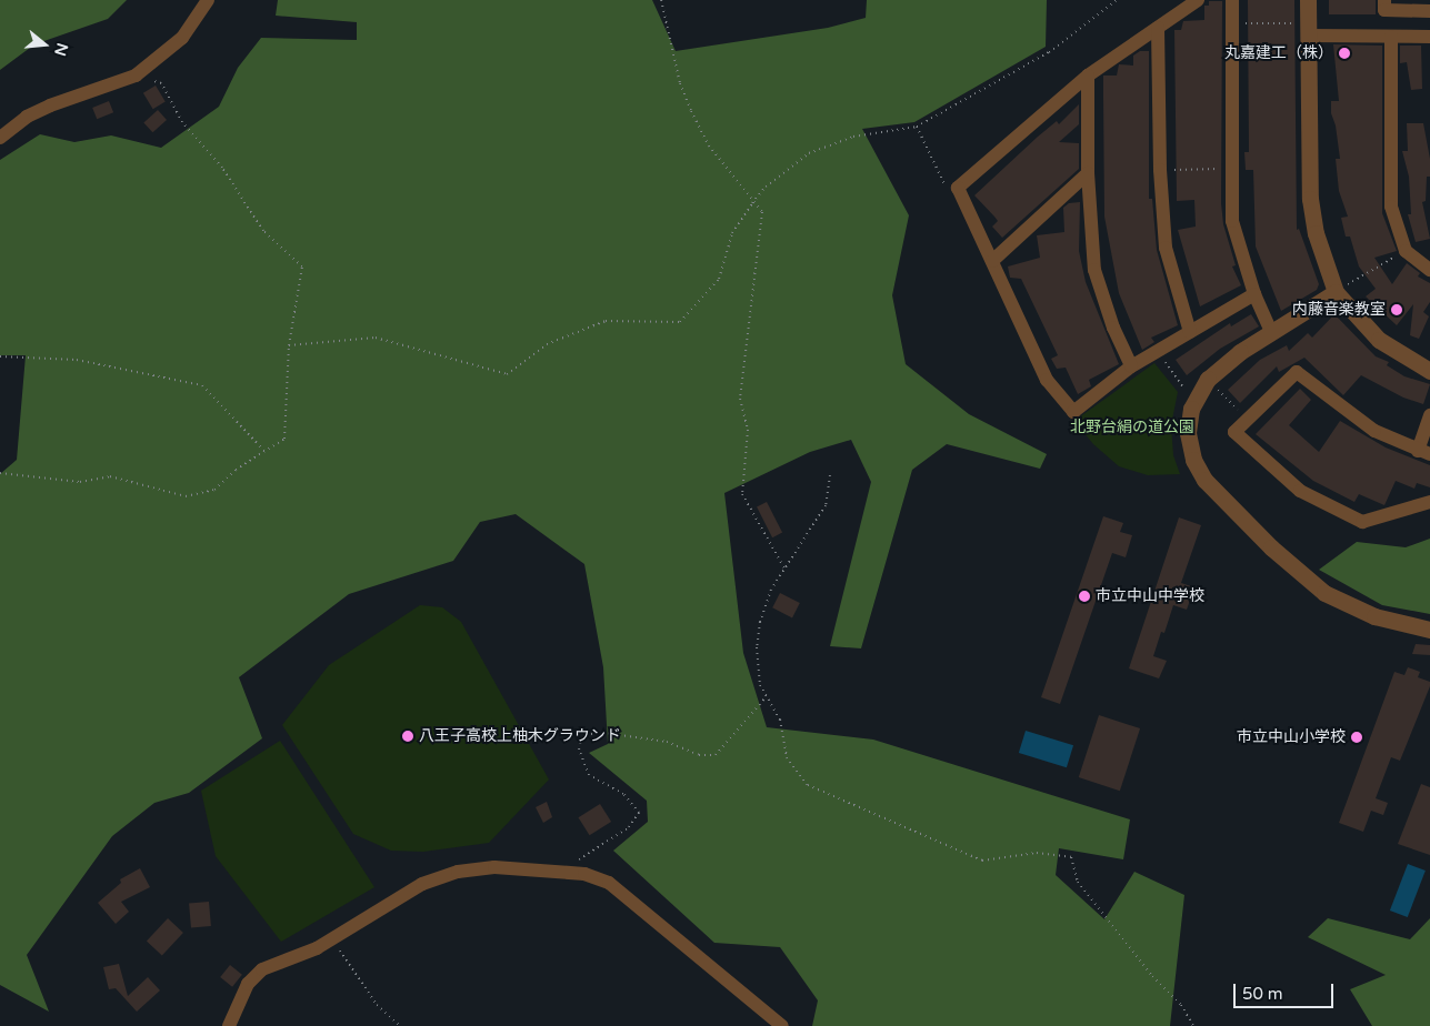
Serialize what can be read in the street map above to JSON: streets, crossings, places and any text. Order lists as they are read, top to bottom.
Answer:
{
  "parks": ["北野台絹の道公園"],
  "places": [
    "丸嘉建工（株）",
    "内藤音楽教室",
    "市立中山中学校",
    "八王子高校上柚木グラウンド",
    "市立中山小学校"
  ],
  "scale_bar": "50 m",
  "north": "right"
}
